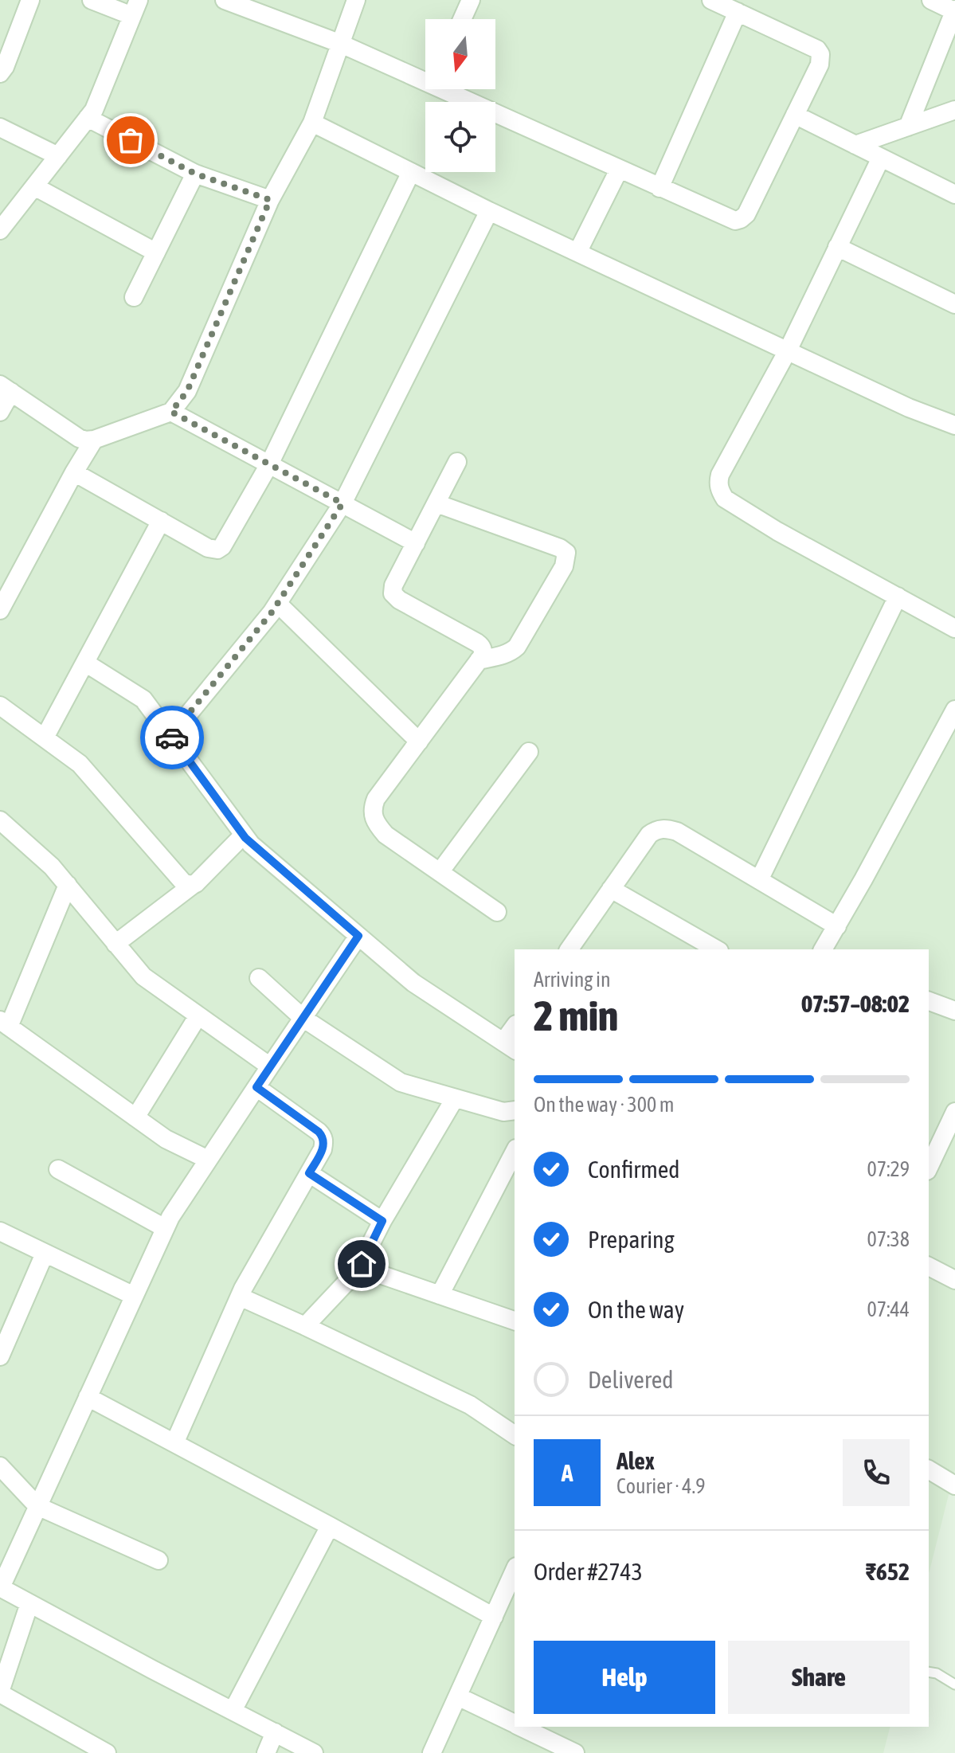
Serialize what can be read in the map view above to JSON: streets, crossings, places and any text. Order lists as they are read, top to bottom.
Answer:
{
  "north": "bottom",
  "page": {
    "heading": ["2 min", "Arriving in", "07:57–08:02"],
    "panel": [
      "Alex",
      "Courier · 4.9",
      "Order #2743",
      "₹652"
    ],
    "bar": "On the way · 300 m",
    "list": [
      ["Confirmed", "07:29"],
      ["Preparing", "07:38"],
      ["On the way", "07:44"],
      "Delivered"
    ],
    "round": "A",
    "buttons": ["Help", "Share"]
  }
}
